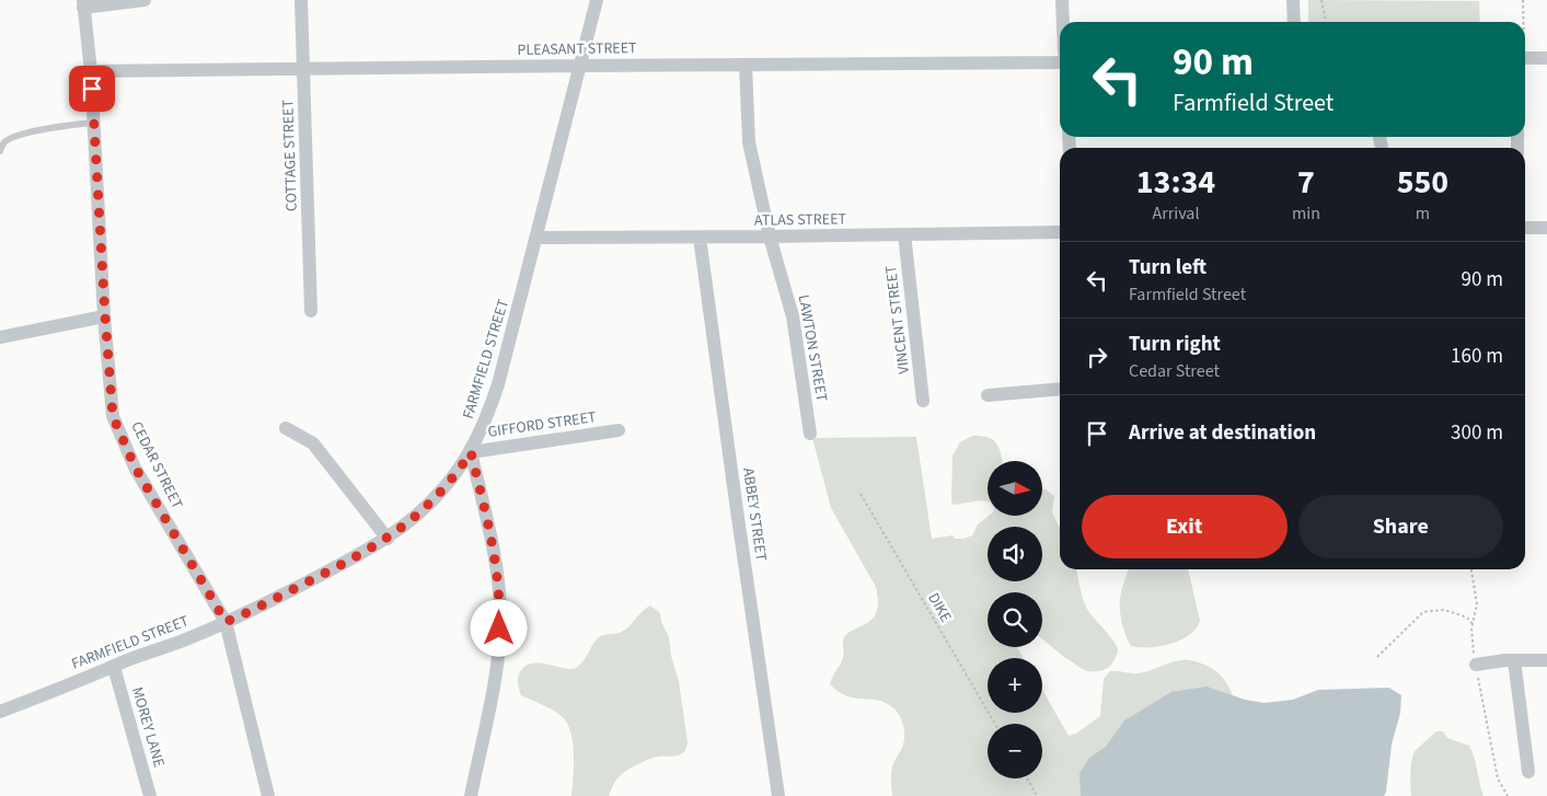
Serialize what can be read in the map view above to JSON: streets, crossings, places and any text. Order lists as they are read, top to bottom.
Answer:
{
  "streets": {
    "street": [
      "PLEASANT STREET",
      "COTTAGE STREET",
      "ATLAS STREET",
      "VINCENT STREET",
      "LAWTON STREET",
      "FARMFIELD STREET",
      "GIFFORD STREET",
      "CEDAR STREET",
      "ABBEY STREET",
      "MOREY LANE"
    ],
    "path": ["DIKE"]
  },
  "crossings": [
    ["PLEASANT STREET", "COTTAGE STREET"],
    ["PLEASANT STREET", "LAWTON STREET"],
    ["PLEASANT STREET", "FARMFIELD STREET"],
    ["PLEASANT STREET", "CEDAR STREET"],
    ["ATLAS STREET", "VINCENT STREET"],
    ["ATLAS STREET", "LAWTON STREET"],
    ["ATLAS STREET", "FARMFIELD STREET"],
    ["ATLAS STREET", "ABBEY STREET"],
    ["FARMFIELD STREET", "GIFFORD STREET"],
    ["FARMFIELD STREET", "CEDAR STREET"],
    ["FARMFIELD STREET", "MOREY LANE"]
  ],
  "north": "right",
  "page": {
    "turn": ["90 m", "Farmfield Street"],
    "eta": [
      "13:34",
      "Arrival",
      "7",
      "min",
      "550",
      "m"
    ],
    "list": [
      {
        "name": "Turn left",
        "note": "Farmfield Street",
        "value": "90 m"
      },
      {
        "name": "Turn right",
        "note": "Cedar Street",
        "value": "160 m"
      },
      {
        "name": "Arrive at destination",
        "value": "300 m"
      }
    ],
    "map_buttons": ["+", "−"],
    "buttons": ["Exit", "Share"]
  }
}
